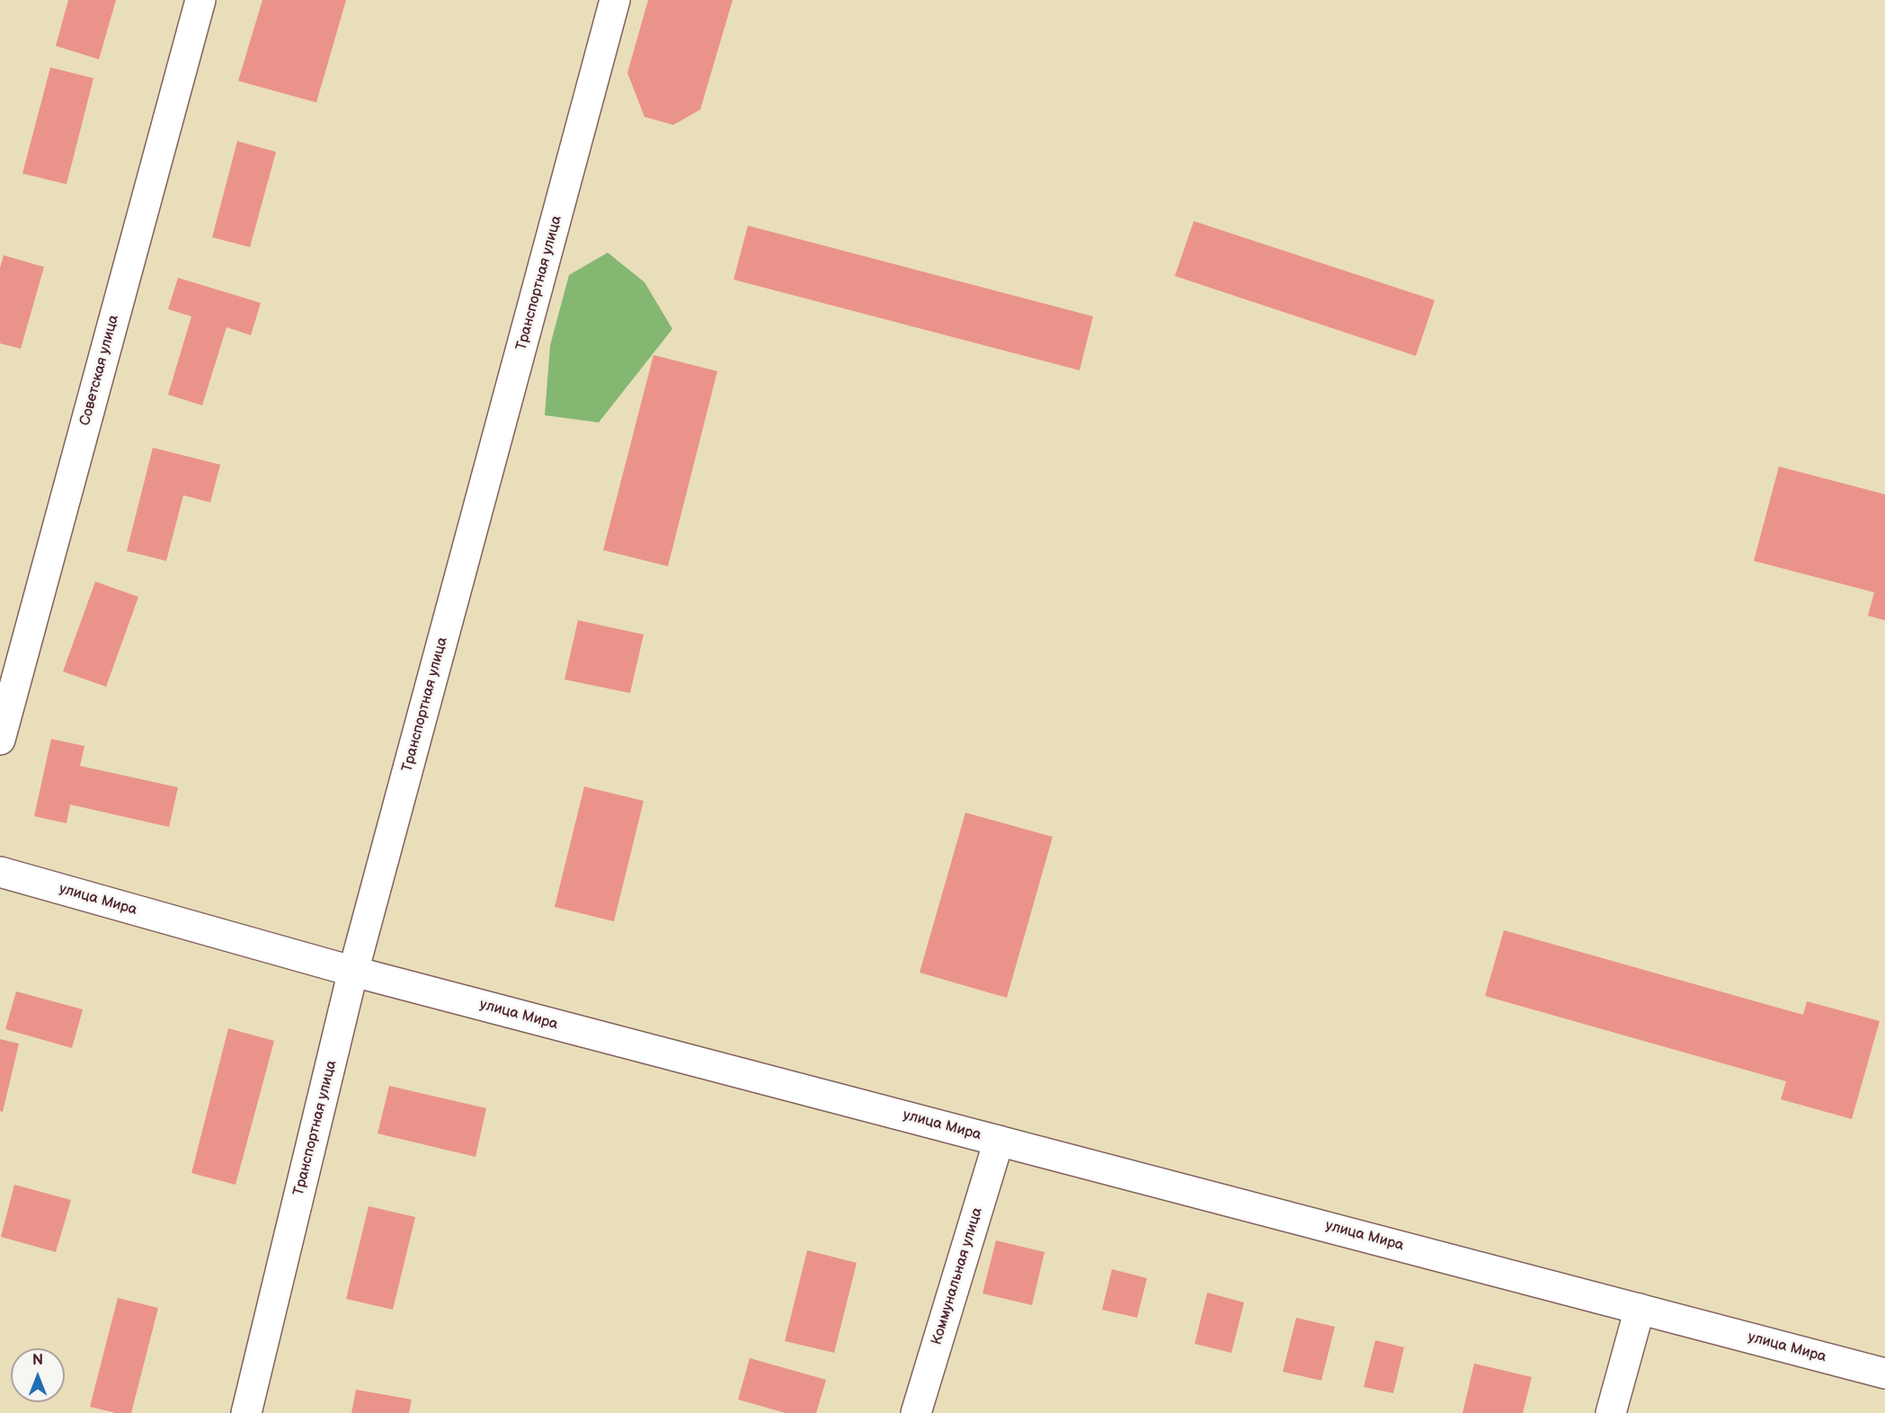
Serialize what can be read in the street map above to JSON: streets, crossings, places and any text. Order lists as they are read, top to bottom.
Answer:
{
  "streets": {
    "street": [
      "Транспортная улица",
      "Советская улица",
      "улица Мира",
      "Коммунальная улица"
    ]
  },
  "crossings": [
    ["Транспортная улица", "улица Мира"],
    ["улица Мира", "Коммунальная улица"]
  ],
  "north": "top"
}
